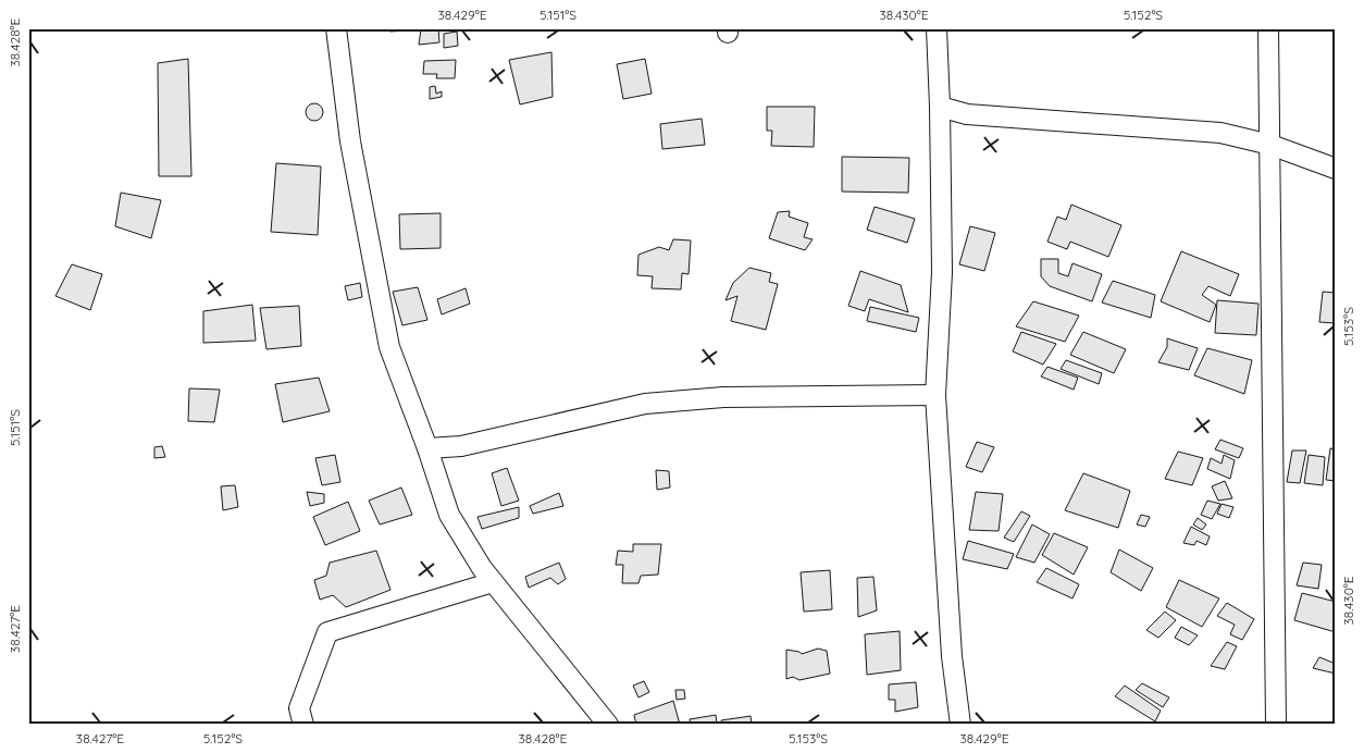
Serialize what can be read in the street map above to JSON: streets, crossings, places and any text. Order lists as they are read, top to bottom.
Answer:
{
  "coordinates": [
    "38.429°E",
    "5.151°S",
    "38.430°E",
    "5.152°S",
    "38.428°E",
    "5.153°S",
    "38.427°E"
  ]
}
